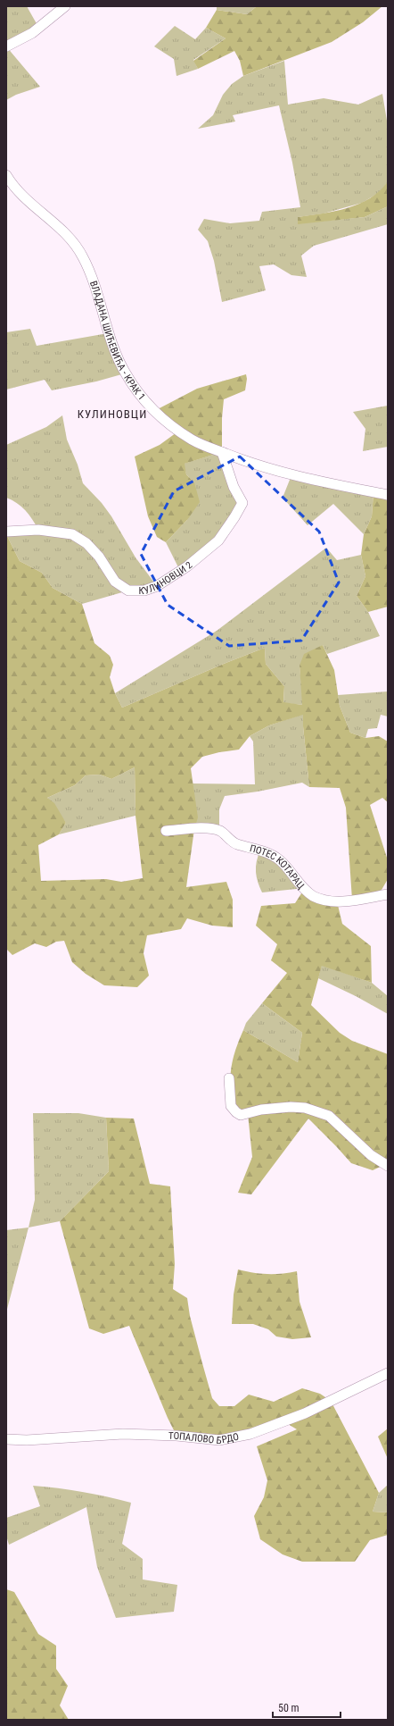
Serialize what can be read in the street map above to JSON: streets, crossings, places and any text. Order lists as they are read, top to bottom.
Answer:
{
  "streets": {
    "street": [
      "ВЛАДАНА ШИЋЕВИЋА - КРАК 1",
      "КУЛИНОВЦИ 2",
      "ПОТЕС КОТАРАЦ",
      "ТОПАЛОВО БРДО"
    ]
  },
  "crossings": [
    ["ВЛАДАНА ШИЋЕВИЋА - КРАК 1", "КУЛИНОВЦИ 2"]
  ],
  "districts": ["КУЛИНОВЦИ"],
  "scale_bar": "50 m"
}
